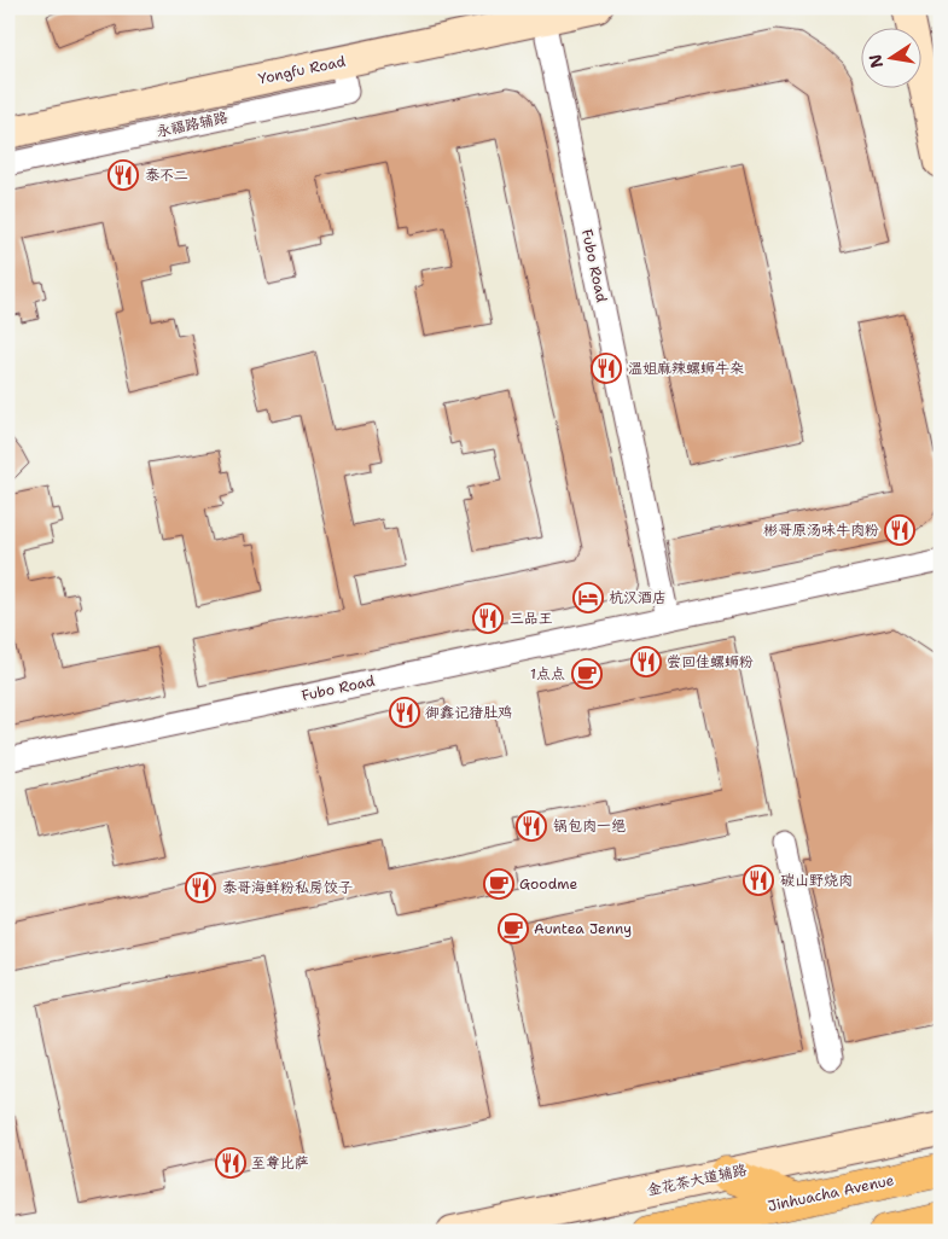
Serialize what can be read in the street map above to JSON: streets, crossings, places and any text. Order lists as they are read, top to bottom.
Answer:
{
  "streets": {
    "main road": ["Jinhuacha Avenue"],
    "street": [
      "Yongfu Road",
      "永福路辅路",
      "Fubo Road",
      "金花茶大道辅路"
    ]
  },
  "crossings": [
    ["Yongfu Road", "永福路辅路"],
    ["Yongfu Road", "Fubo Road"]
  ],
  "places": {
    "restaurant": [
      "泰不二",
      "温姐麻辣螺蛳牛杂",
      "彬哥原汤味牛肉粉",
      "三品王",
      "尝回佳螺蛳粉",
      "御鑫记猪肚鸡",
      "锅包肉一绝",
      "碳山野烧肉",
      "泰哥海鲜粉私房饺子",
      "至尊比萨"
    ],
    "hotel": ["杭汉酒店"],
    "cafe": ["1点点", "Goodme", "Auntea Jenny"]
  },
  "north": "left"
}
